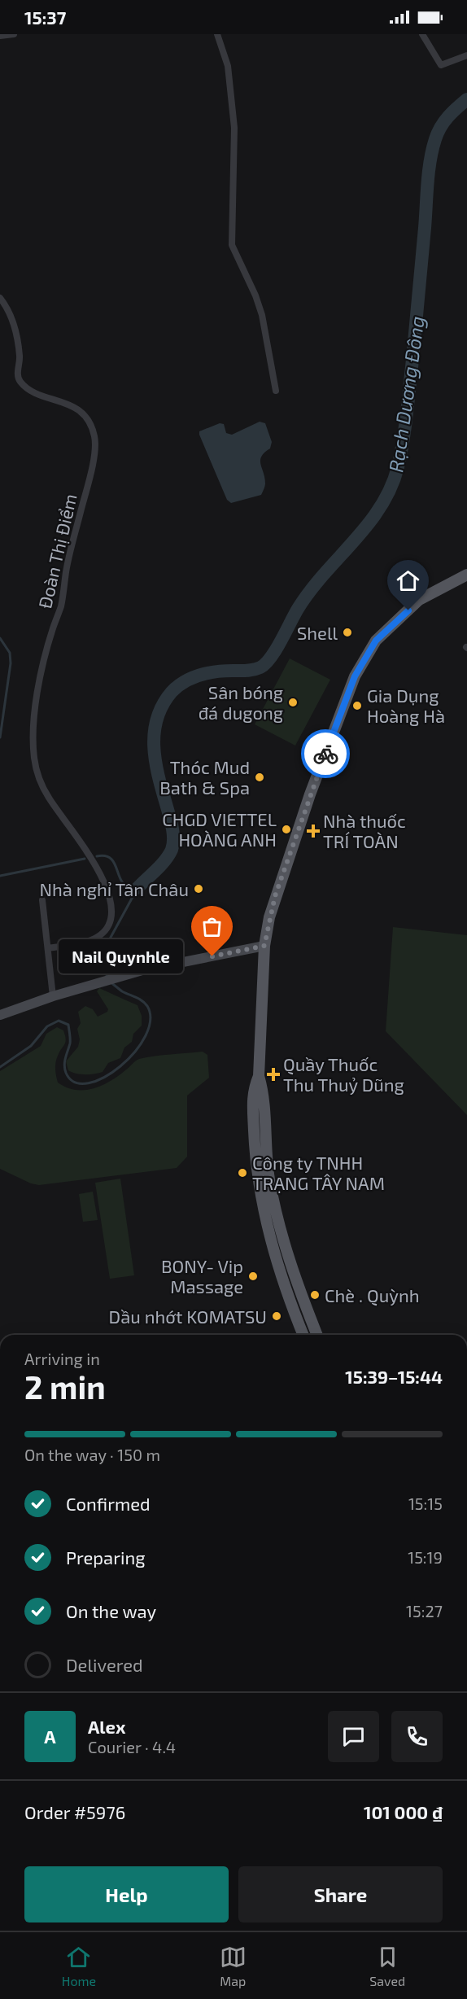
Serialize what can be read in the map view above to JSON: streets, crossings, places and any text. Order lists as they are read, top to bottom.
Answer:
{
  "streets": {
    "street": ["Đoàn Thị Điểm"]
  },
  "water": ["Rạch Dương Đông"],
  "places": {
    "other": [
      "Shell",
      "Sân bóng đá dugong",
      "Gia Dụng Hoàng Hà",
      "Thóc Mud Bath & Spa",
      "CHGD VIETTEL HOÀNG ANH",
      "Nhà nghỉ Tân Châu",
      "Nail Quynhle",
      "Công ty TNHH TRẠNG TÂY NAM",
      "BONY- Vip Massage",
      "Chè . Quỳnh",
      "Dầu nhớt KOMATSU"
    ],
    "health": ["Nhà thuốc TRÍ TOÀN", "Quầy Thuốc Thu Thuỷ Dũng"]
  },
  "page": {
    "status": "15:37",
    "bubble": "Nail Quynhle",
    "heading": ["2 min", "Arriving in", "15:39–15:44"],
    "panel": [
      "Alex",
      "Courier · 4.4",
      "Order #5976",
      "101 000 ₫"
    ],
    "bar": "On the way · 150 m",
    "list": [
      ["Confirmed", "15:15"],
      ["Preparing", "15:19"],
      ["On the way", "15:27"],
      "Delivered"
    ],
    "round": "A",
    "buttons": ["Help", "Share"],
    "tabs": ["Home", "Map", "Saved"]
  }
}
